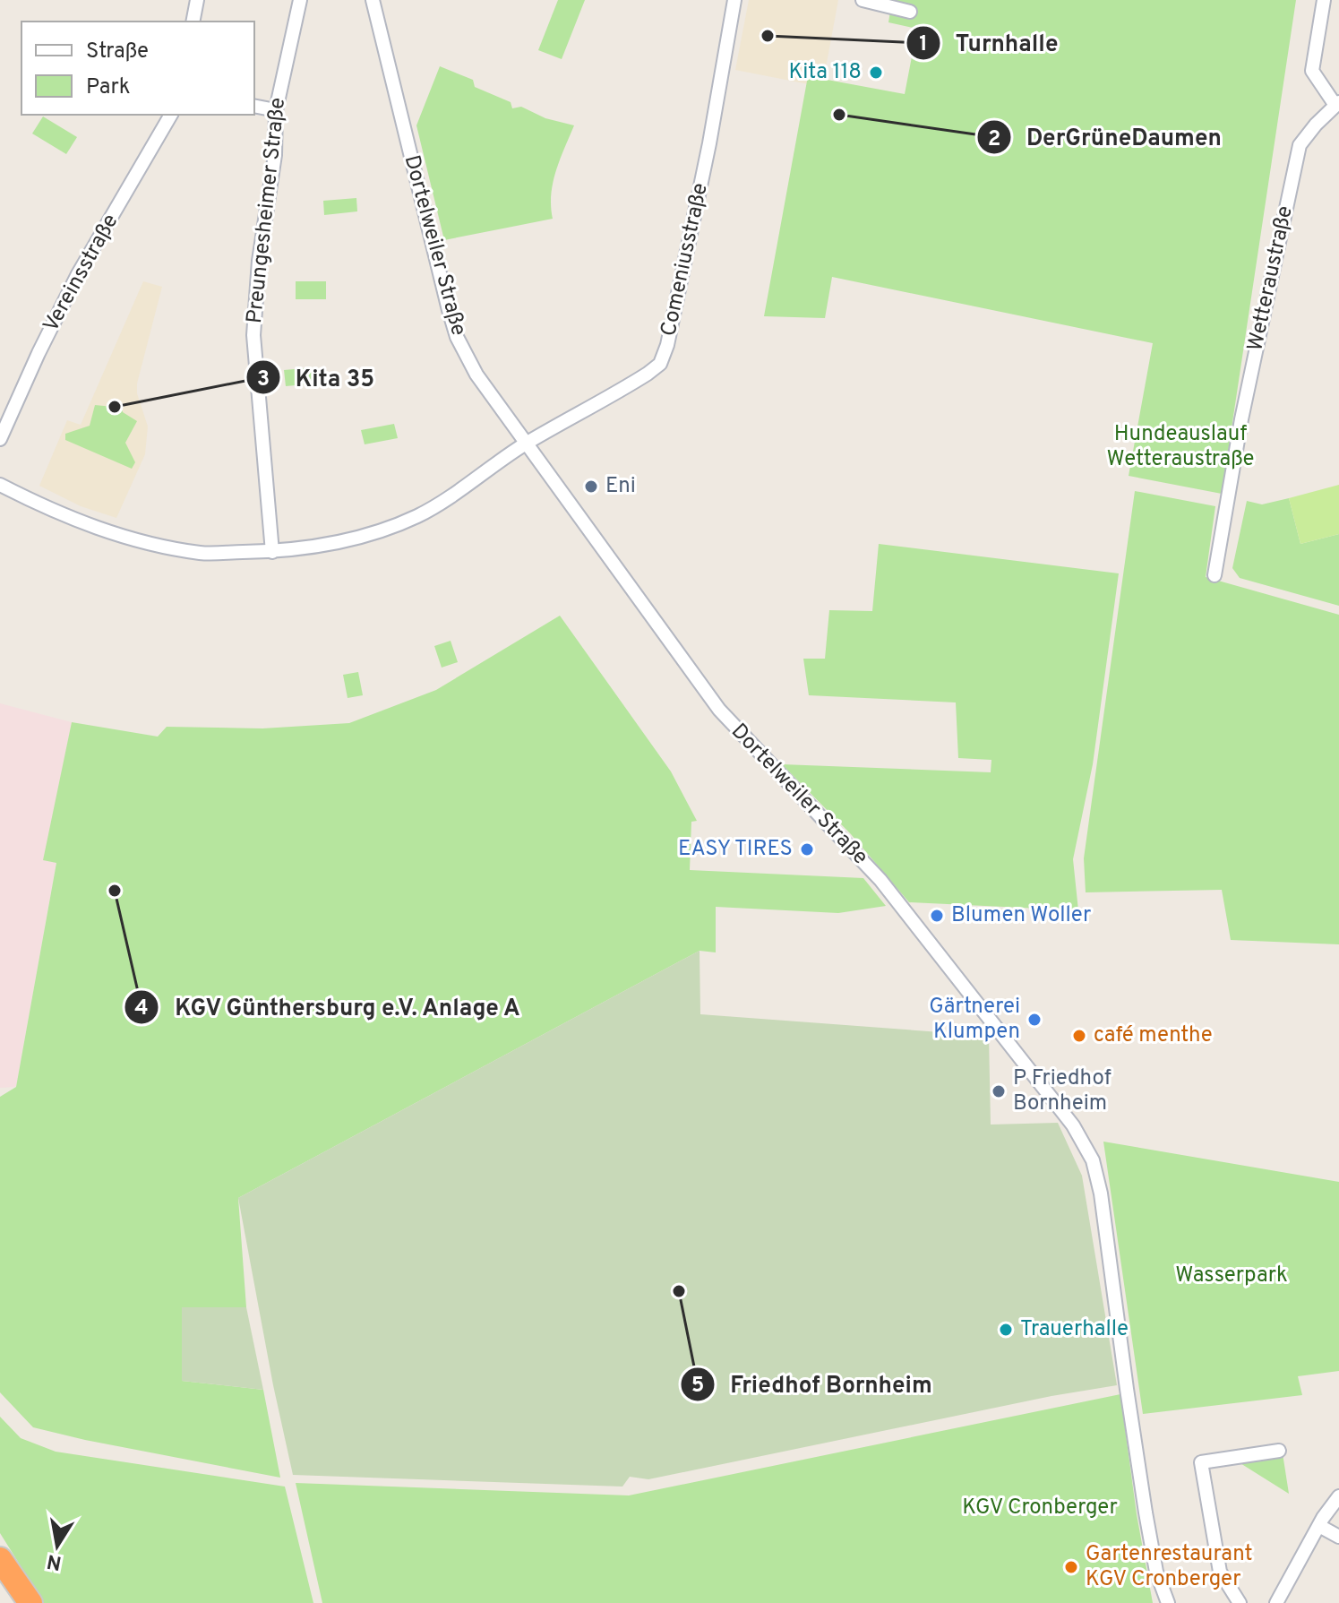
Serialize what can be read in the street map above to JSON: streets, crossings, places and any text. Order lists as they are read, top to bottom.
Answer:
{
  "streets": {
    "street": [
      "Preungesheimer Straße",
      "Dortelweiler Straße",
      "Comeniusstraße",
      "Vereinsstraße",
      "Wetteraustraße"
    ]
  },
  "crossings": [
    ["Preungesheimer Straße", "Comeniusstraße"],
    ["Dortelweiler Straße", "Comeniusstraße"]
  ],
  "parks": ["Hundeauslauf Wetteraustraße", "Wasserpark", "KGV Cronberger"],
  "places": [
    "Turnhalle",
    "Kita 118",
    "DerGrüneDaumen",
    "Kita 35",
    "Eni",
    "EASY TIRES",
    "KGV Günthersburg e.V. Anlage A",
    "Blumen Woller",
    "Gärtnerei Klumpen",
    "café menthe",
    "P Friedhof Bornheim",
    "Friedhof Bornheim",
    "Trauerhalle",
    "Gartenrestaurant KGV Cronberger"
  ],
  "legend": ["Straße", "Park"],
  "north": "bottom"
}
